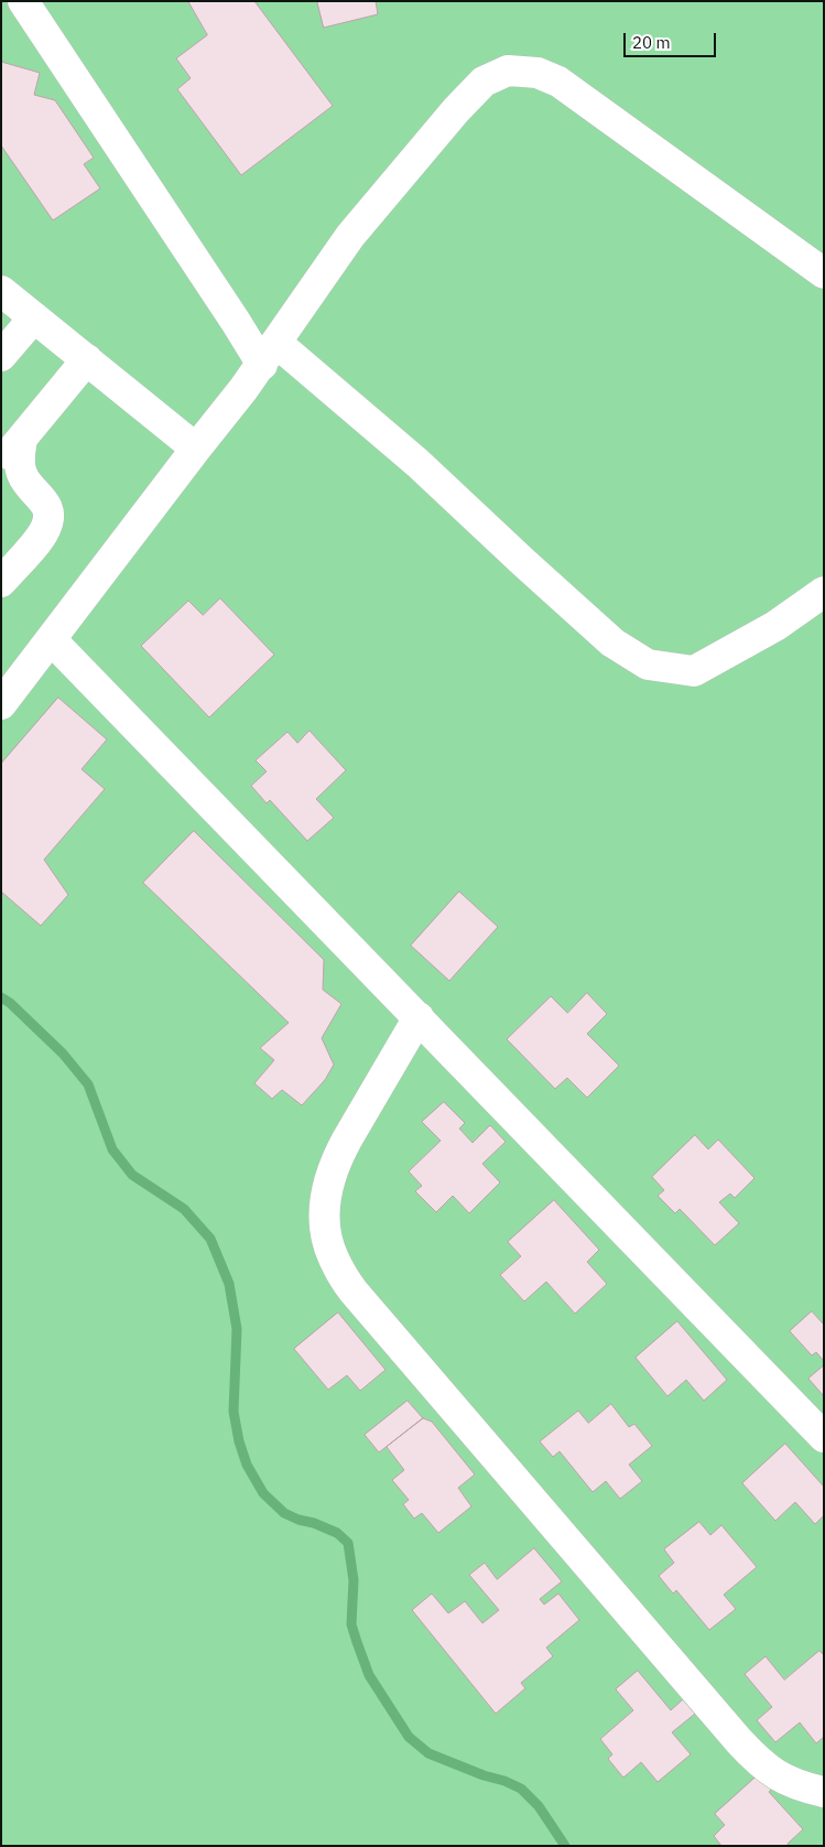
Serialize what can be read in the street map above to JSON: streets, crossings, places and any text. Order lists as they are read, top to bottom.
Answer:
{
  "scale_bar": "20 m"
}
